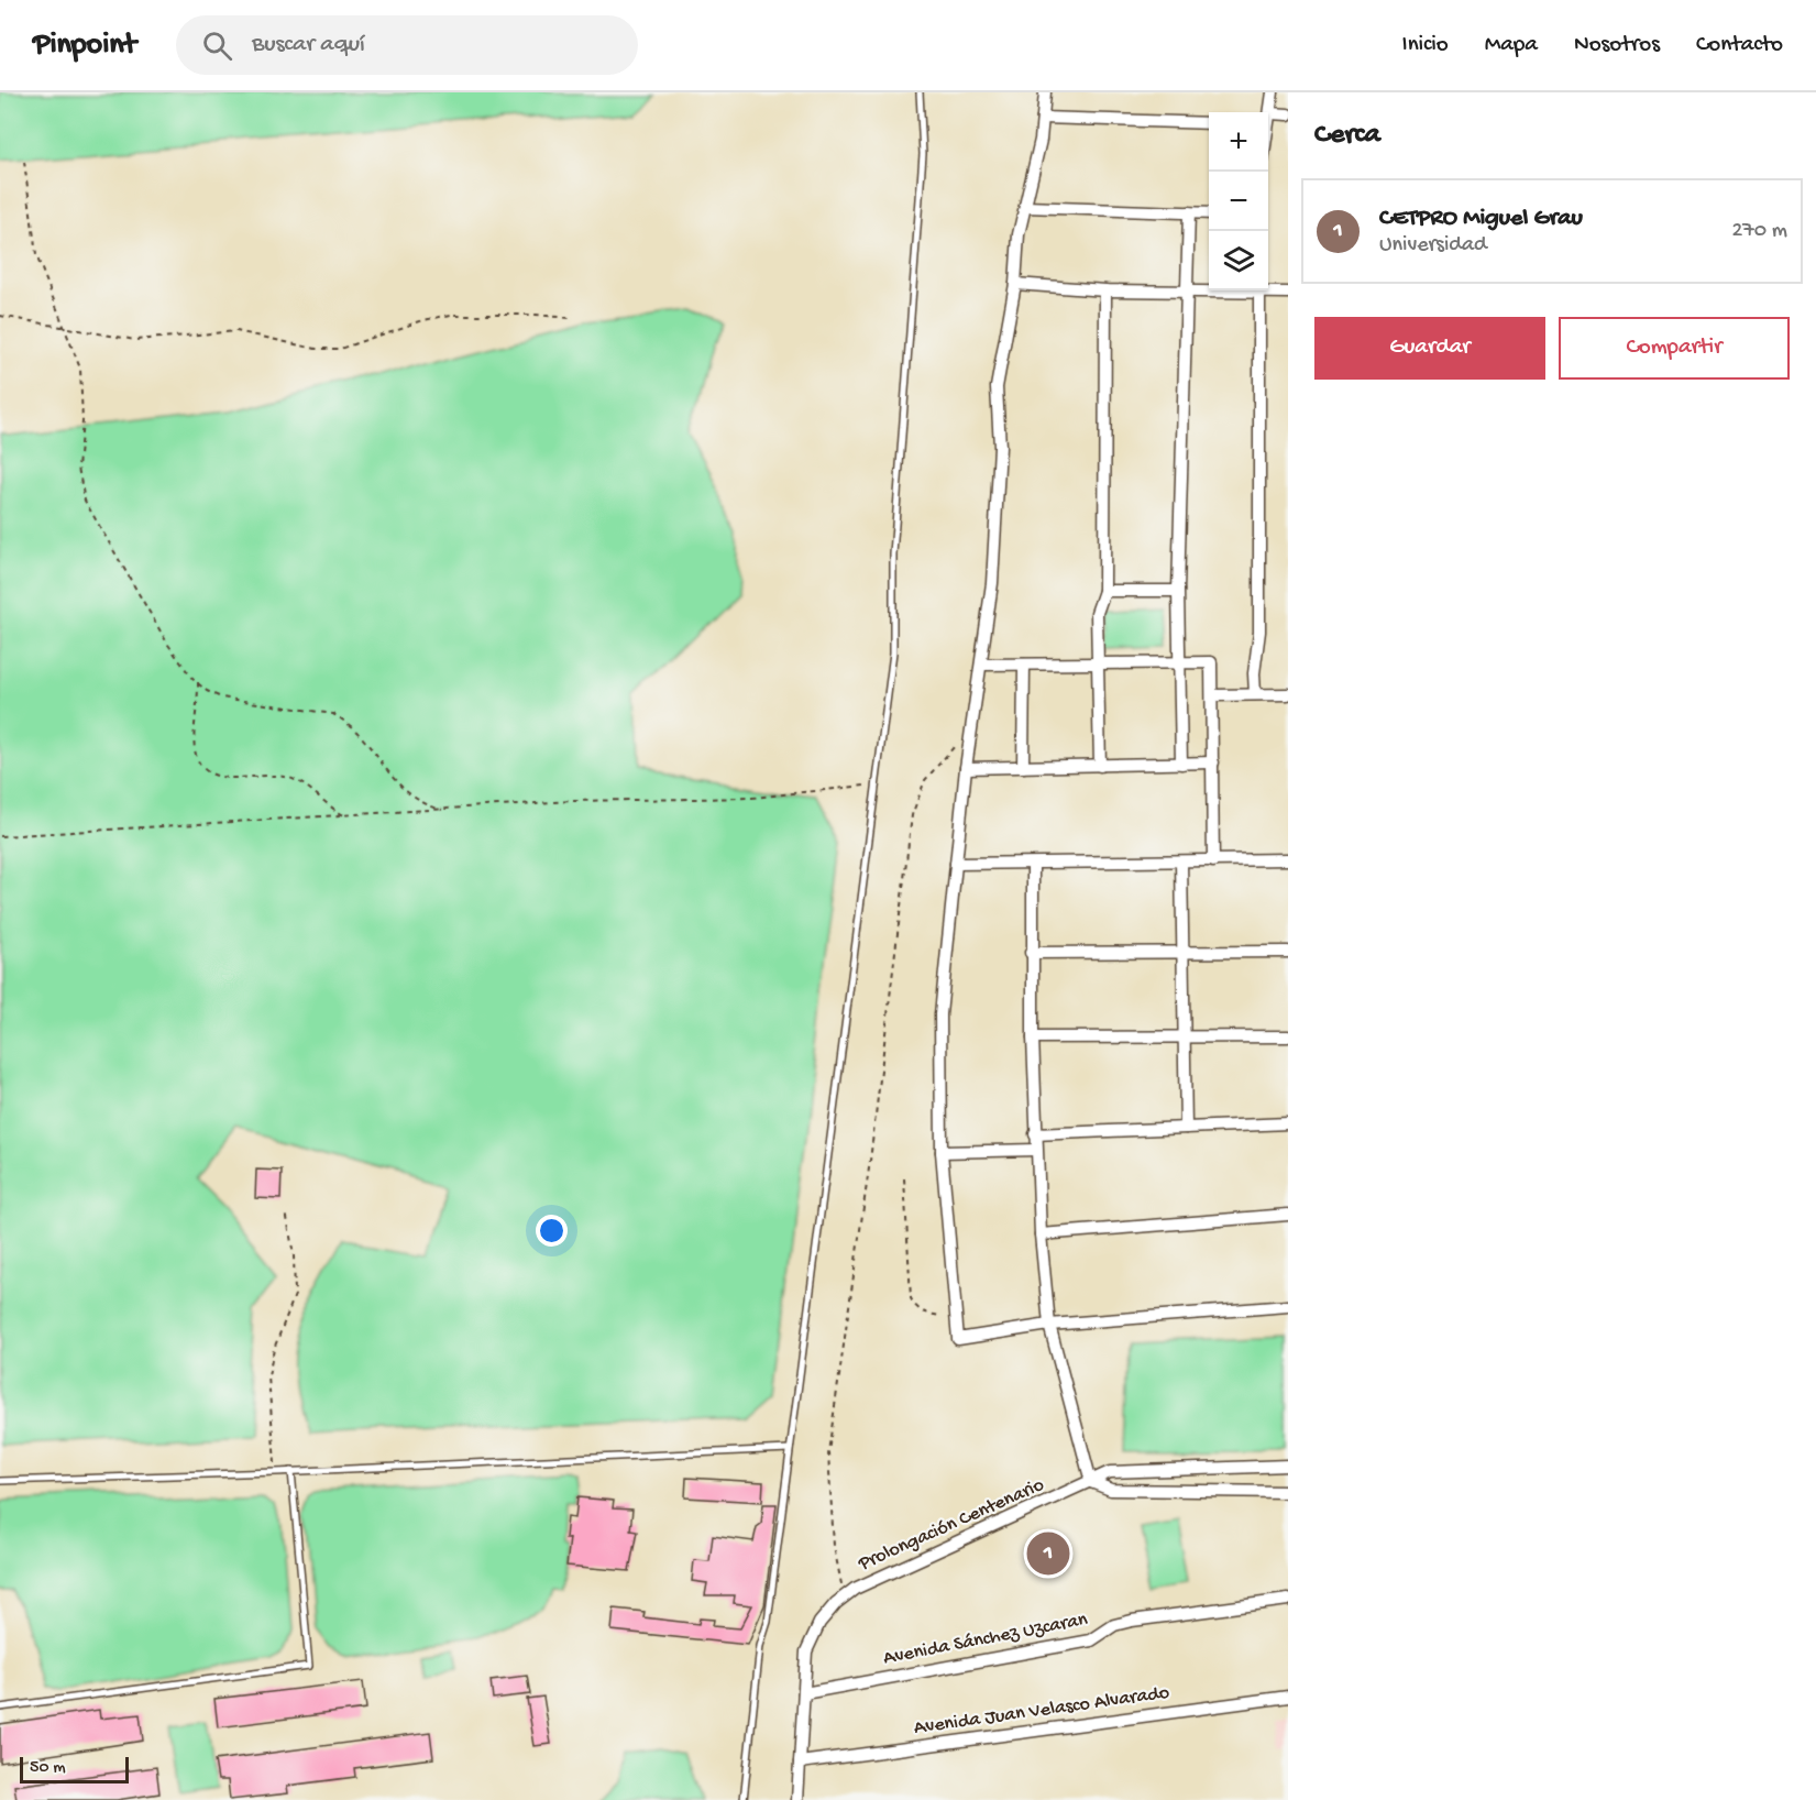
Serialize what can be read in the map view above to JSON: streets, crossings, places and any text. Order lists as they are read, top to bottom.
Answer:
{
  "streets": {
    "street": ["Prolongación Centenario", "Avenida Sánchez Uzcaran", "Avenida Juan Velasco Alvarado"]
  },
  "crossings": [
    ["Prolongación Centenario", "Avenida Sánchez Uzcaran"],
    ["Prolongación Centenario", "Avenida Juan Velasco Alvarado"]
  ],
  "scale_bar": "50 m",
  "page": {
    "header": "Pinpoint",
    "search": "Buscar aquí",
    "nav": [
      "Inicio",
      "Mapa",
      "Nosotros",
      "Contacto"
    ],
    "heading": "Cerca",
    "map_buttons": ["+", "−"],
    "list": [
      {
        "mark": "1",
        "name": "CETPRO Miguel Grau",
        "note": "Universidad",
        "value": "270 m"
      }
    ],
    "buttons": ["Guardar", "Compartir"],
    "pins": "1",
    "scale": "50 m"
  }
}
